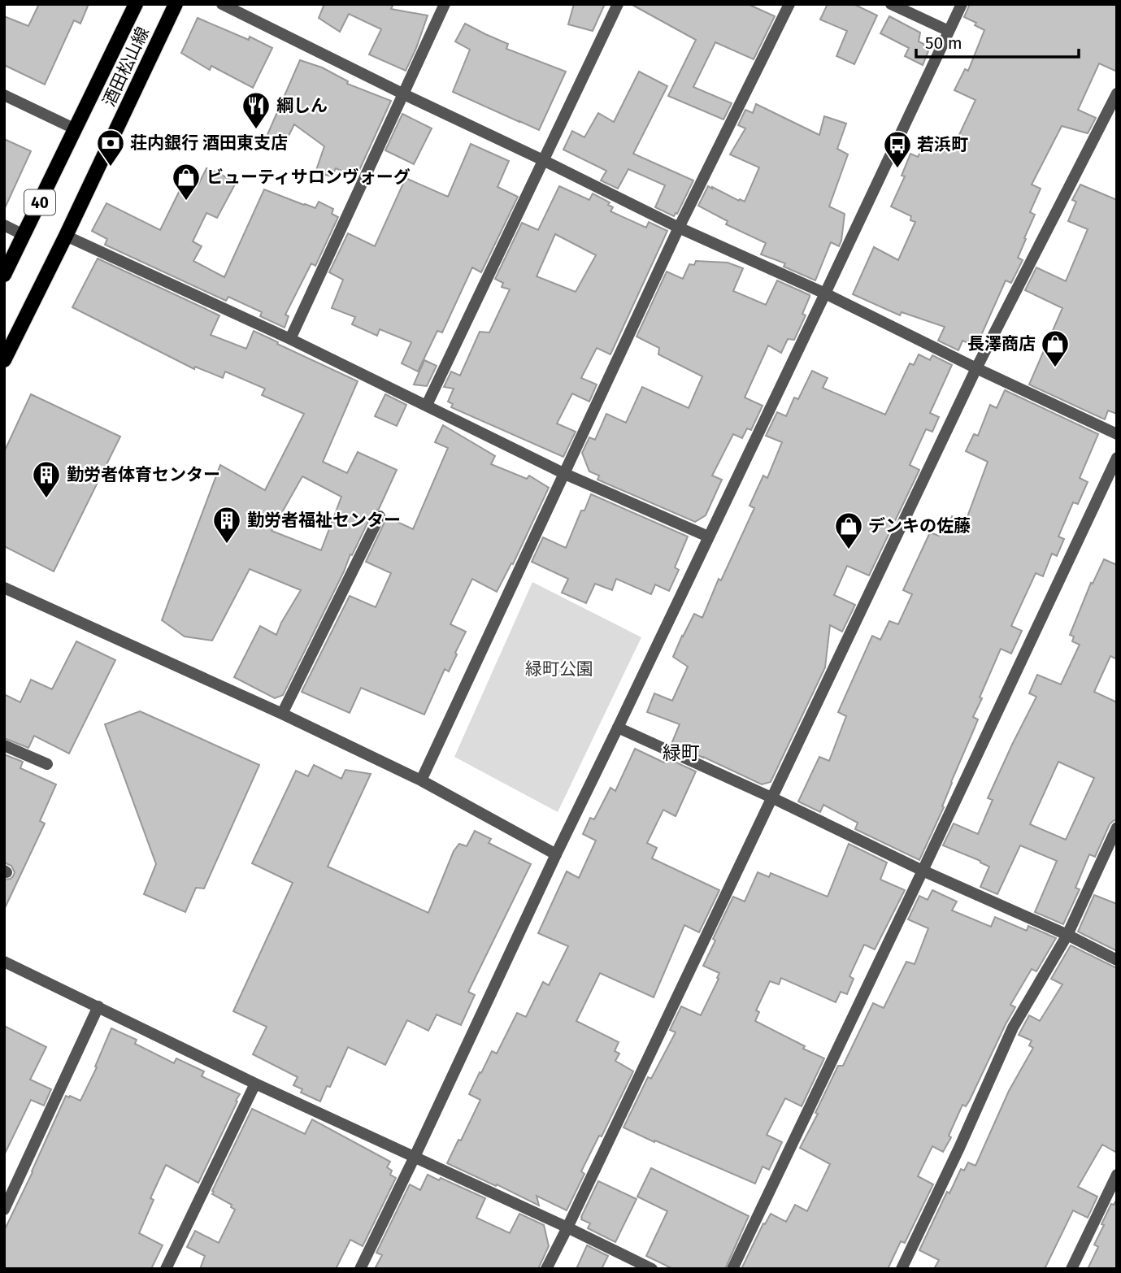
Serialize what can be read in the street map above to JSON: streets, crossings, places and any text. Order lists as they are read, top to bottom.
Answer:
{
  "streets": {
    "main road": ["酒田松山線", "40"]
  },
  "districts": ["緑町"],
  "parks": ["緑町公園"],
  "places": {
    "restaurant": ["綱しん"],
    "bank": ["荘内銀行 酒田東支店"],
    "bus stop": ["若浜町"],
    "shop": ["ビューティサロンヴォーグ", "長澤商店", "デンキの佐藤"],
    "building": ["勤労者体育センター", "勤労者福祉センター"]
  },
  "scale_bar": "50 m"
}
